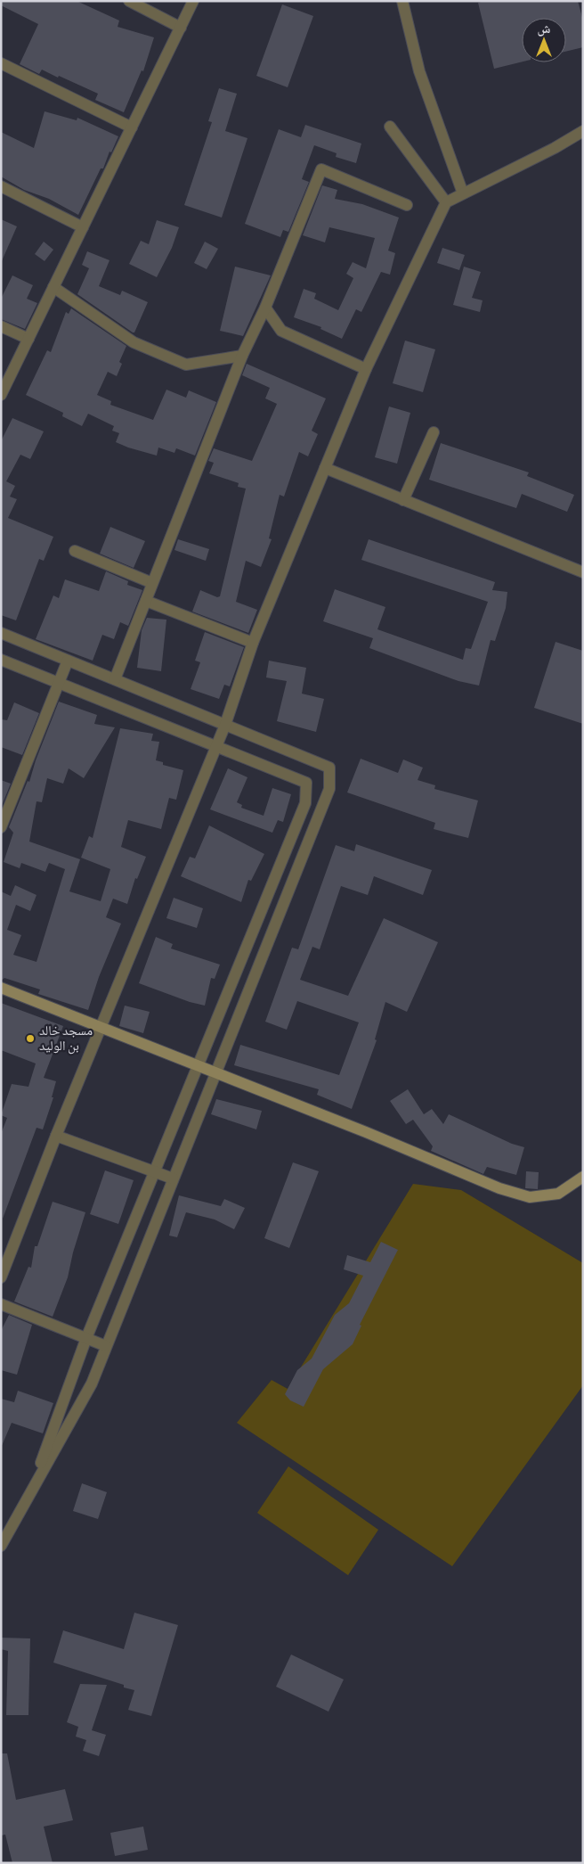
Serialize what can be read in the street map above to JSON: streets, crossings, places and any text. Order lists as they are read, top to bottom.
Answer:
{
  "places": ["مسجد خالد بن الوليد"],
  "north": "top"
}
